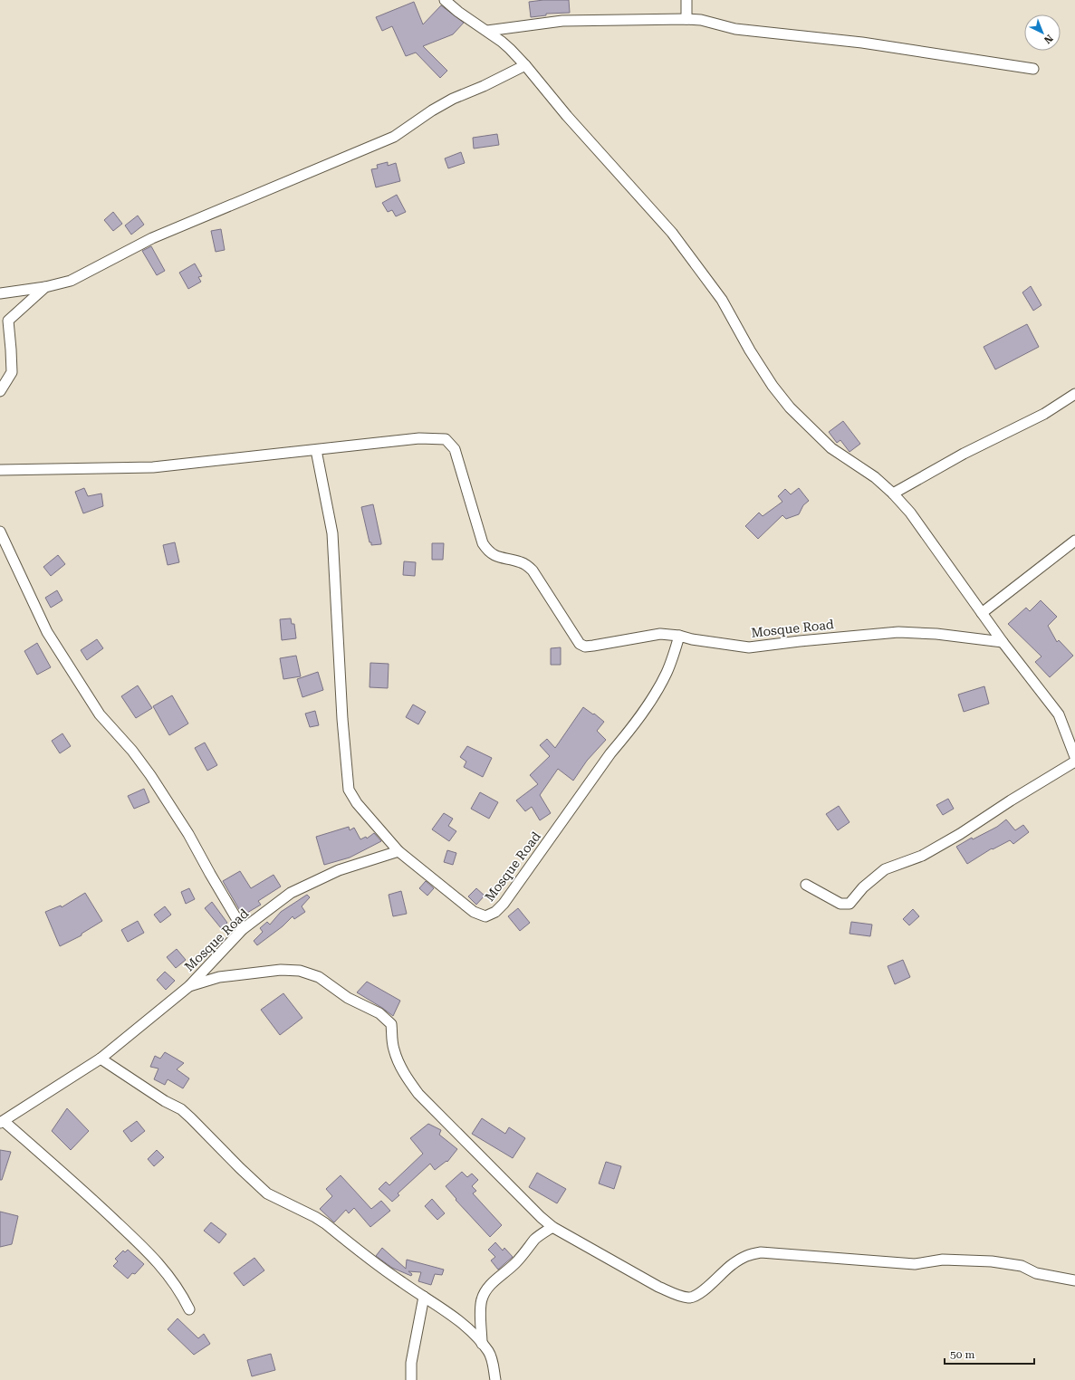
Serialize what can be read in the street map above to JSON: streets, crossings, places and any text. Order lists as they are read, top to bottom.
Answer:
{
  "streets": {
    "street": ["Mosque Road"]
  },
  "scale_bar": "50 m",
  "north": "bottom right"
}
